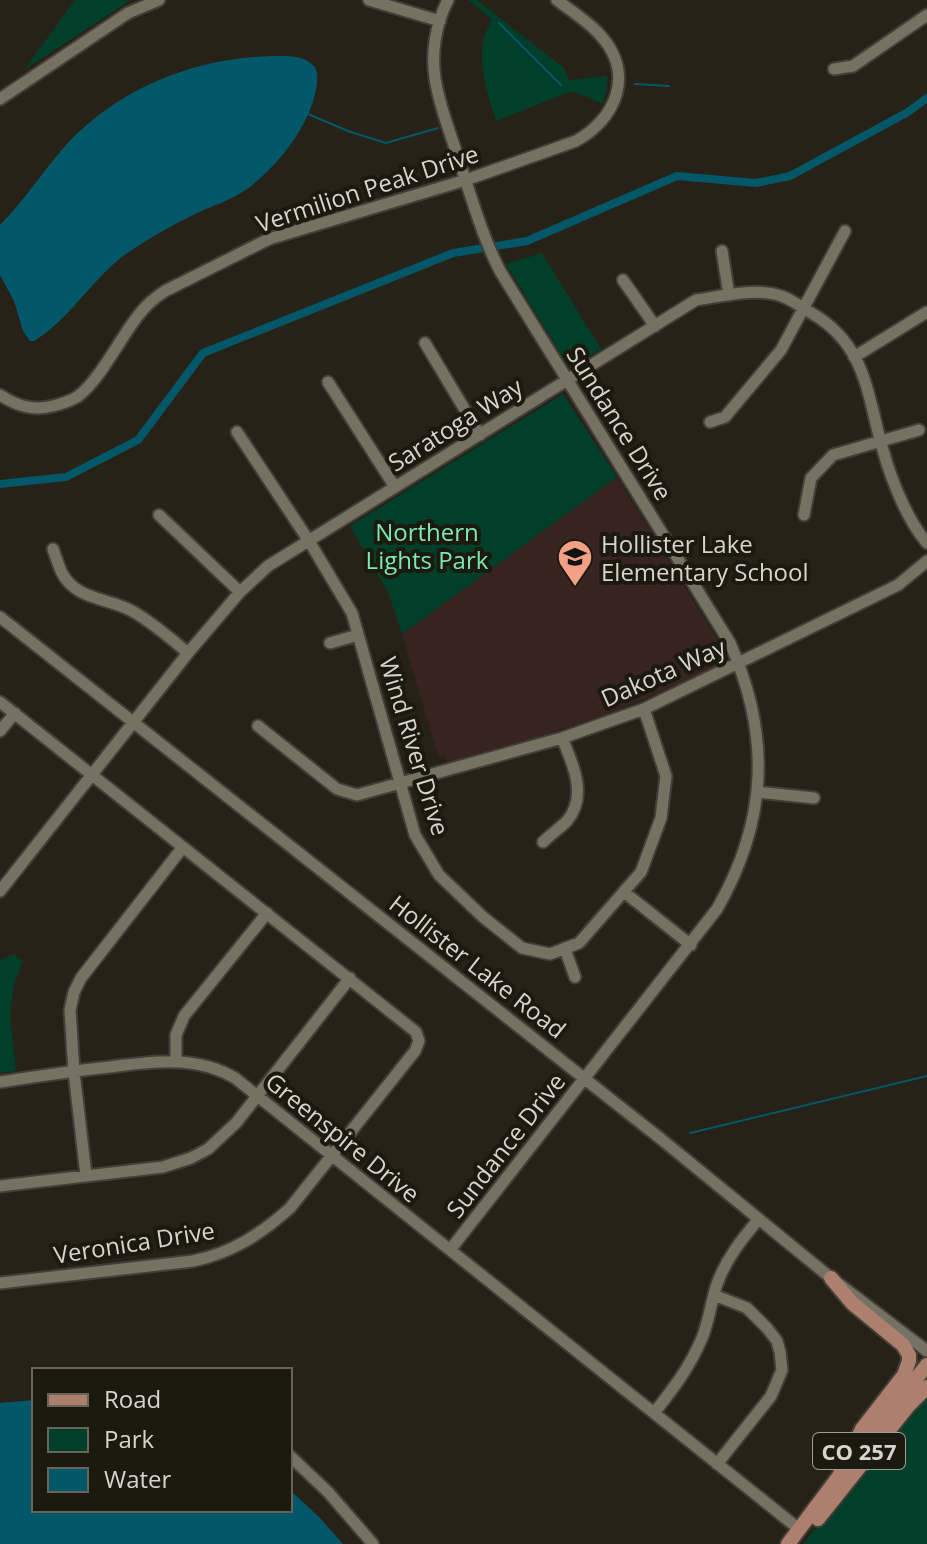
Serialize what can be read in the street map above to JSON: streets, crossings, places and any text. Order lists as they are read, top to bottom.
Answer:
{
  "streets": {
    "main road": ["CO 257"],
    "street": [
      "Vermilion Peak Drive",
      "Sundance Drive",
      "Saratoga Way",
      "Dakota Way",
      "Wind River Drive",
      "Hollister Lake Road",
      "Greenspire Drive",
      "Veronica Drive"
    ]
  },
  "crossings": [
    ["Vermilion Peak Drive", "Sundance Drive"],
    ["Sundance Drive", "Saratoga Way"],
    ["Sundance Drive", "Dakota Way"],
    ["Sundance Drive", "Hollister Lake Road"],
    ["Sundance Drive", "Greenspire Drive"],
    ["Saratoga Way", "Wind River Drive"],
    ["Saratoga Way", "Hollister Lake Road"],
    ["Dakota Way", "Wind River Drive"],
    ["Greenspire Drive", "Veronica Drive"],
    ["Greenspire Drive", "CO 257"]
  ],
  "parks": ["Northern Lights Park"],
  "places": {
    "school or university": ["Hollister Lake Elementary School"]
  },
  "legend": ["Road", "Park", "Water"]
}
